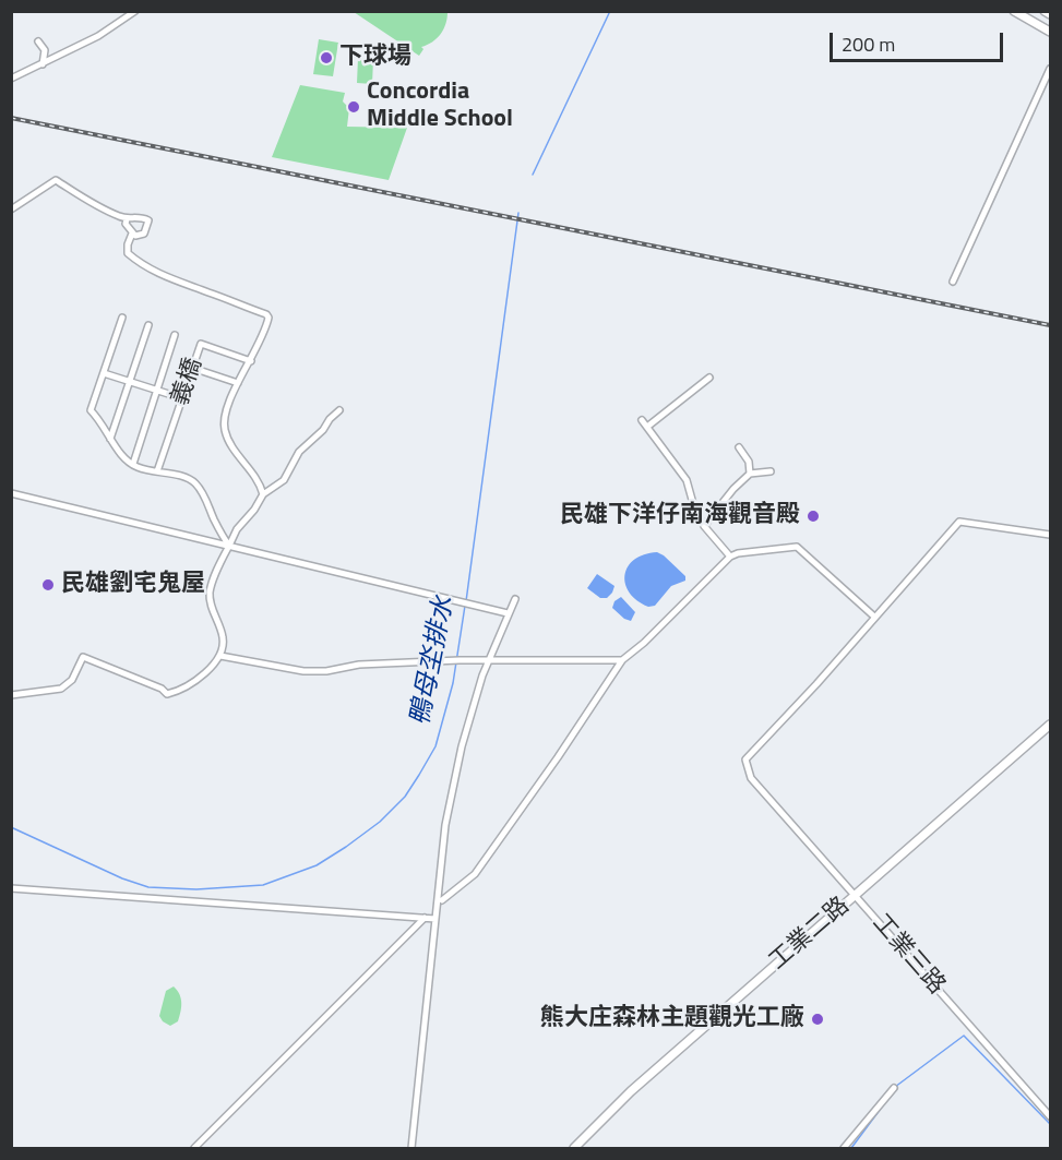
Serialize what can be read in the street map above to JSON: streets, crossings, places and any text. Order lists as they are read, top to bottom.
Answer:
{
  "streets": {
    "main road": ["工業二路"],
    "street": ["義橋", "工業三路"]
  },
  "crossings": [
    ["工業二路", "工業三路"]
  ],
  "water": ["鴨母坔排水"],
  "places": [
    "下球場",
    "Concordia Middle School",
    "民雄下洋仔南海觀音殿",
    "民雄劉宅鬼屋",
    "熊大庄森林主題觀光工廠"
  ],
  "scale_bar": "200 m"
}
